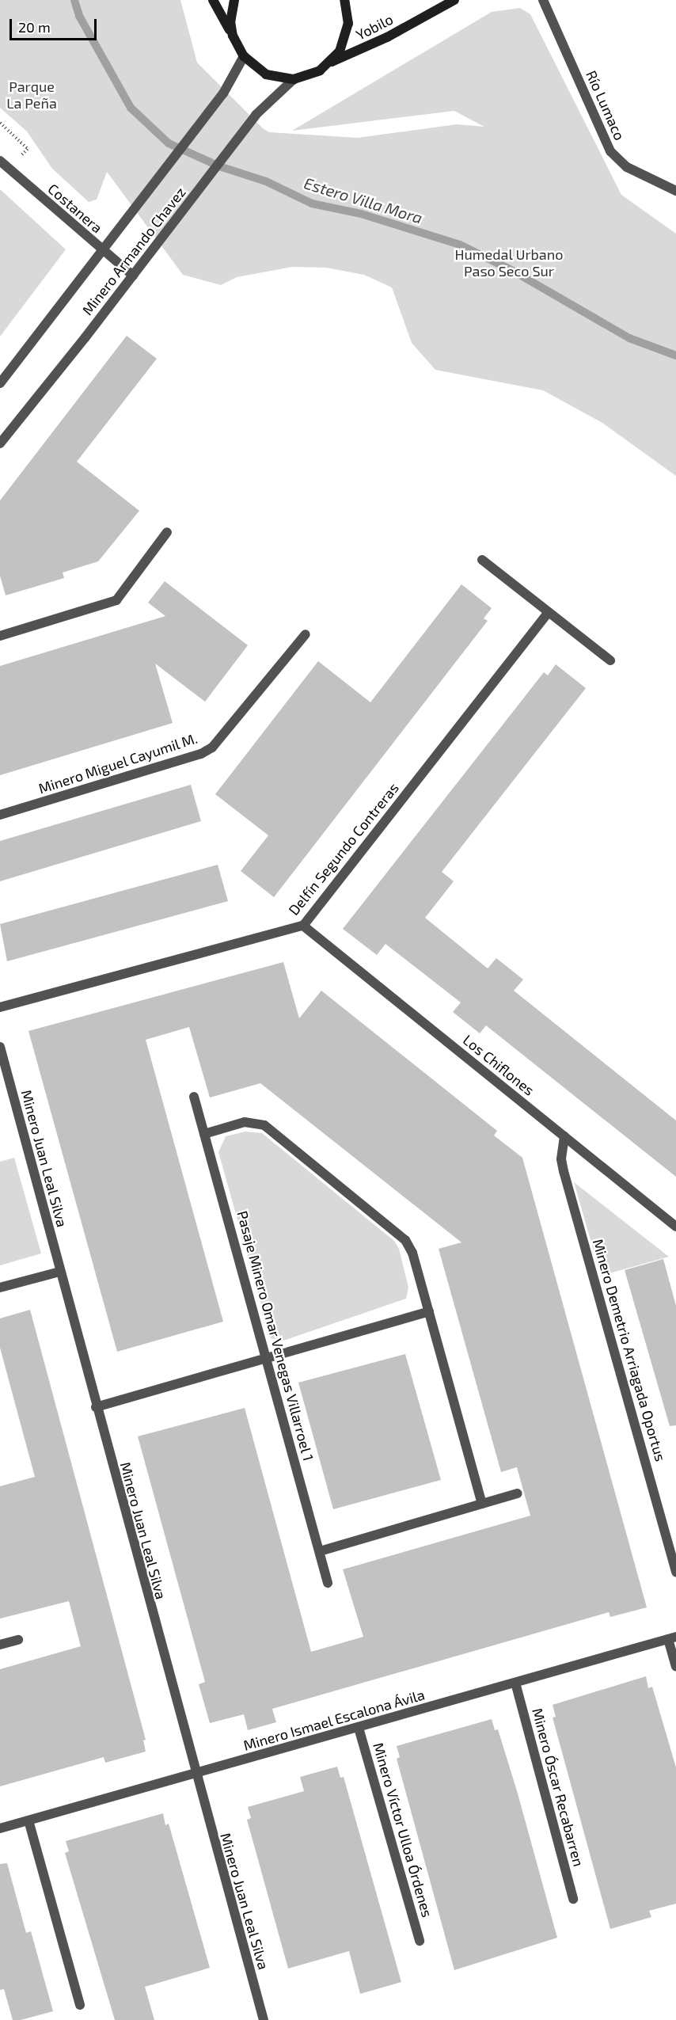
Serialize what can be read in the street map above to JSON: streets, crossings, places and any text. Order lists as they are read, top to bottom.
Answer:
{
  "streets": {
    "main road": ["Yobilo"],
    "street": [
      "Río Lumaco",
      "Costanera",
      "Minero Armando Chavez",
      "Minero Miguel Cayumil M.",
      "Delfín Segundo Contreras",
      "Los Chiflones",
      "Minero Juan Leal Silva",
      "Pasaje Minero Omar Venegas Villarroel 1",
      "Minero Demetrio Arriagada Oportus",
      "Minero Ismael Escalona Ávila",
      "Minero Óscar Recabarren",
      "Minero Víctor Ulloa Órdenes"
    ]
  },
  "crossings": [
    ["Yobilo", "Minero Armando Chavez"],
    ["Costanera", "Minero Armando Chavez"],
    ["Delfín Segundo Contreras", "Los Chiflones"],
    ["Los Chiflones", "Minero Demetrio Arriagada Oportus"],
    ["Minero Juan Leal Silva", "Minero Ismael Escalona Ávila"],
    ["Minero Ismael Escalona Ávila", "Minero Óscar Recabarren"],
    ["Minero Ismael Escalona Ávila", "Minero Víctor Ulloa Órdenes"]
  ],
  "water": ["Estero Villa Mora"],
  "parks": ["Parque La Peña", "Humedal Urbano Paso Seco Sur"],
  "scale_bar": "20 m"
}
